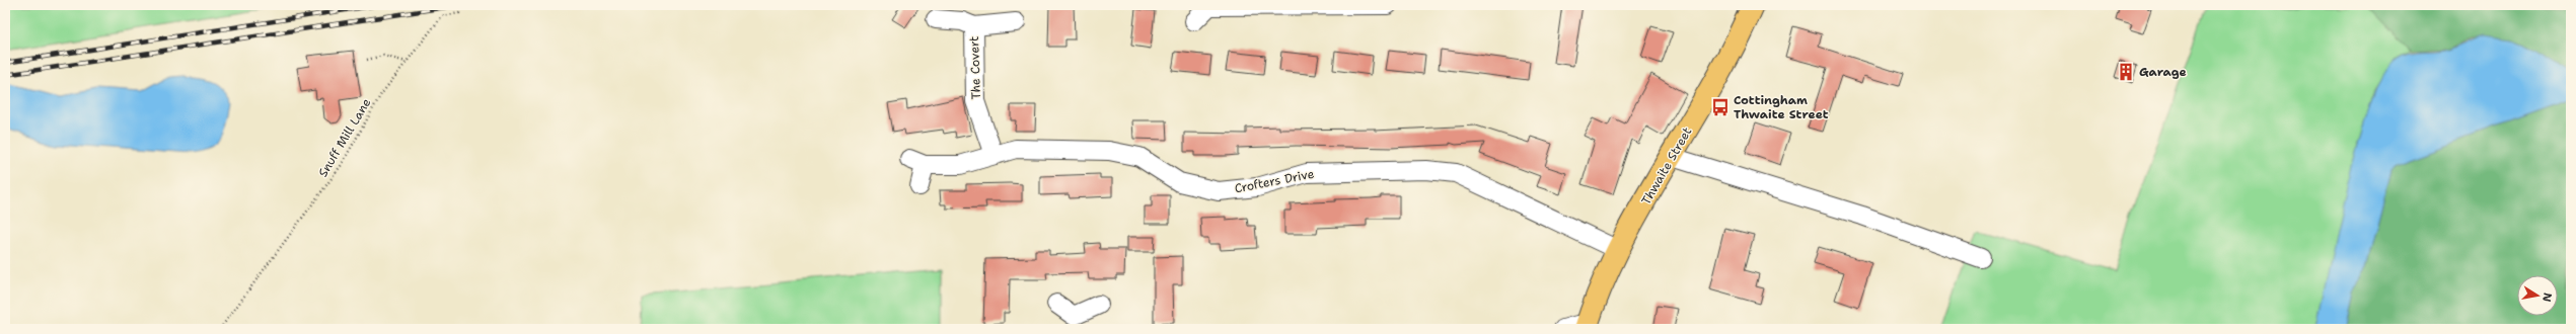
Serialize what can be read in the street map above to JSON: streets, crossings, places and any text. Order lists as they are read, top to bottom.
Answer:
{
  "streets": {
    "main road": ["Thwaite Street"],
    "street": ["The Covert", "Crofters Drive"],
    "path": ["Snuff Mill Lane"]
  },
  "crossings": [
    ["The Covert", "Crofters Drive"],
    ["Thwaite Street", "Crofters Drive"]
  ],
  "places": {
    "building": ["Garage"],
    "bus stop": ["Cottingham Thwaite Street"]
  },
  "north": "right"
}
